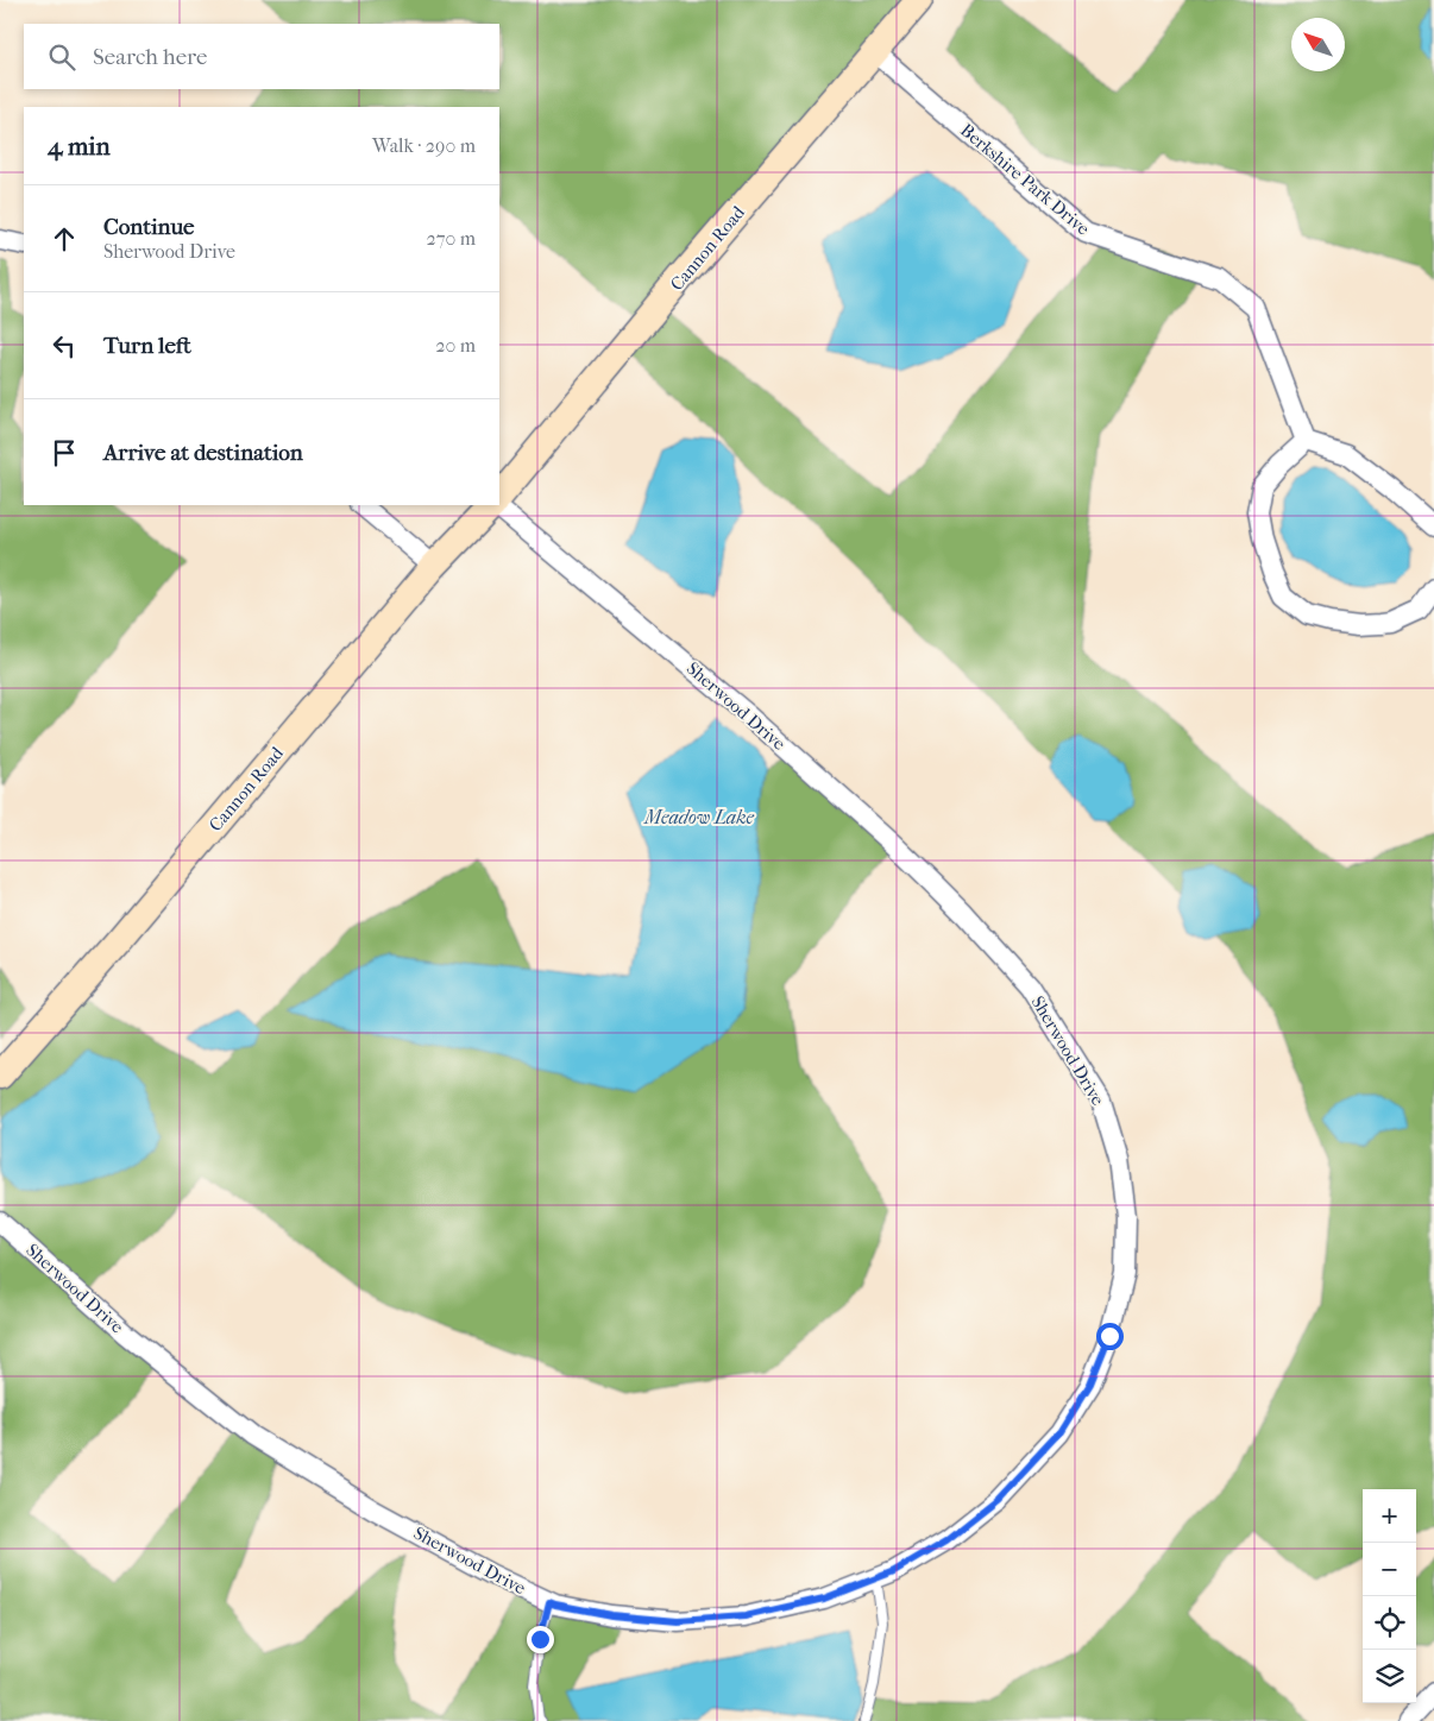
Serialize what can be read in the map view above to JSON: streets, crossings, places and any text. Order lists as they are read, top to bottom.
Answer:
{
  "streets": {
    "main road": ["Cannon Road"],
    "street": ["Berkshire Park Drive", "Sherwood Drive"]
  },
  "crossings": [
    ["Berkshire Park Drive", "Cannon Road"]
  ],
  "water": ["Meadow Lake"],
  "north": "top left",
  "page": {
    "search": "Search here",
    "heading": ["4 min", "Walk · 290 m"],
    "list": [
      ["Continue", "Sherwood Drive", "270 m"],
      ["Turn left", "20 m"],
      "Arrive at destination"
    ],
    "map_buttons": ["+", "−"]
  }
}
